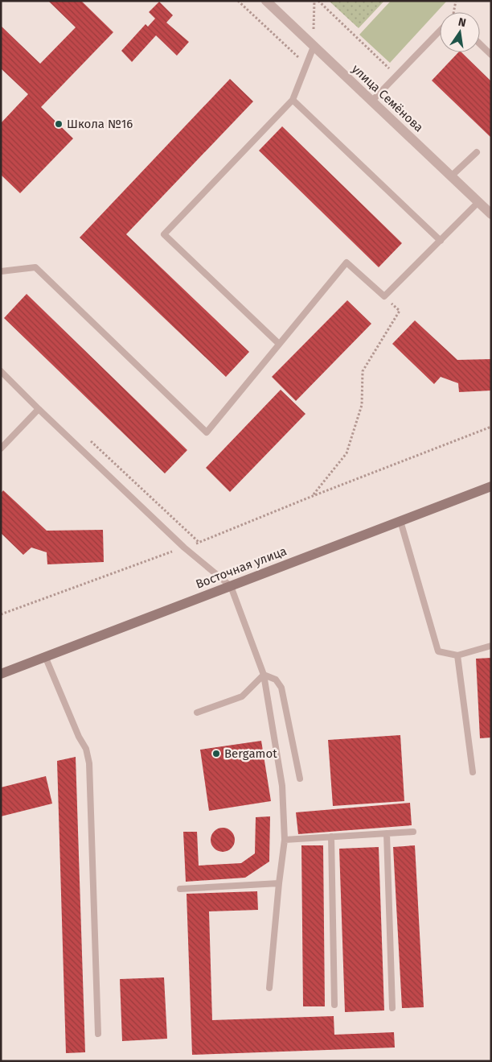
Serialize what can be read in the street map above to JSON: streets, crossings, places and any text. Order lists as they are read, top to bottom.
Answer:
{
  "streets": {
    "main road": ["Восточная улица"],
    "street": ["улица Семёнова"]
  },
  "places": ["Школа №16", "Bergamot"],
  "north": "top"
}
